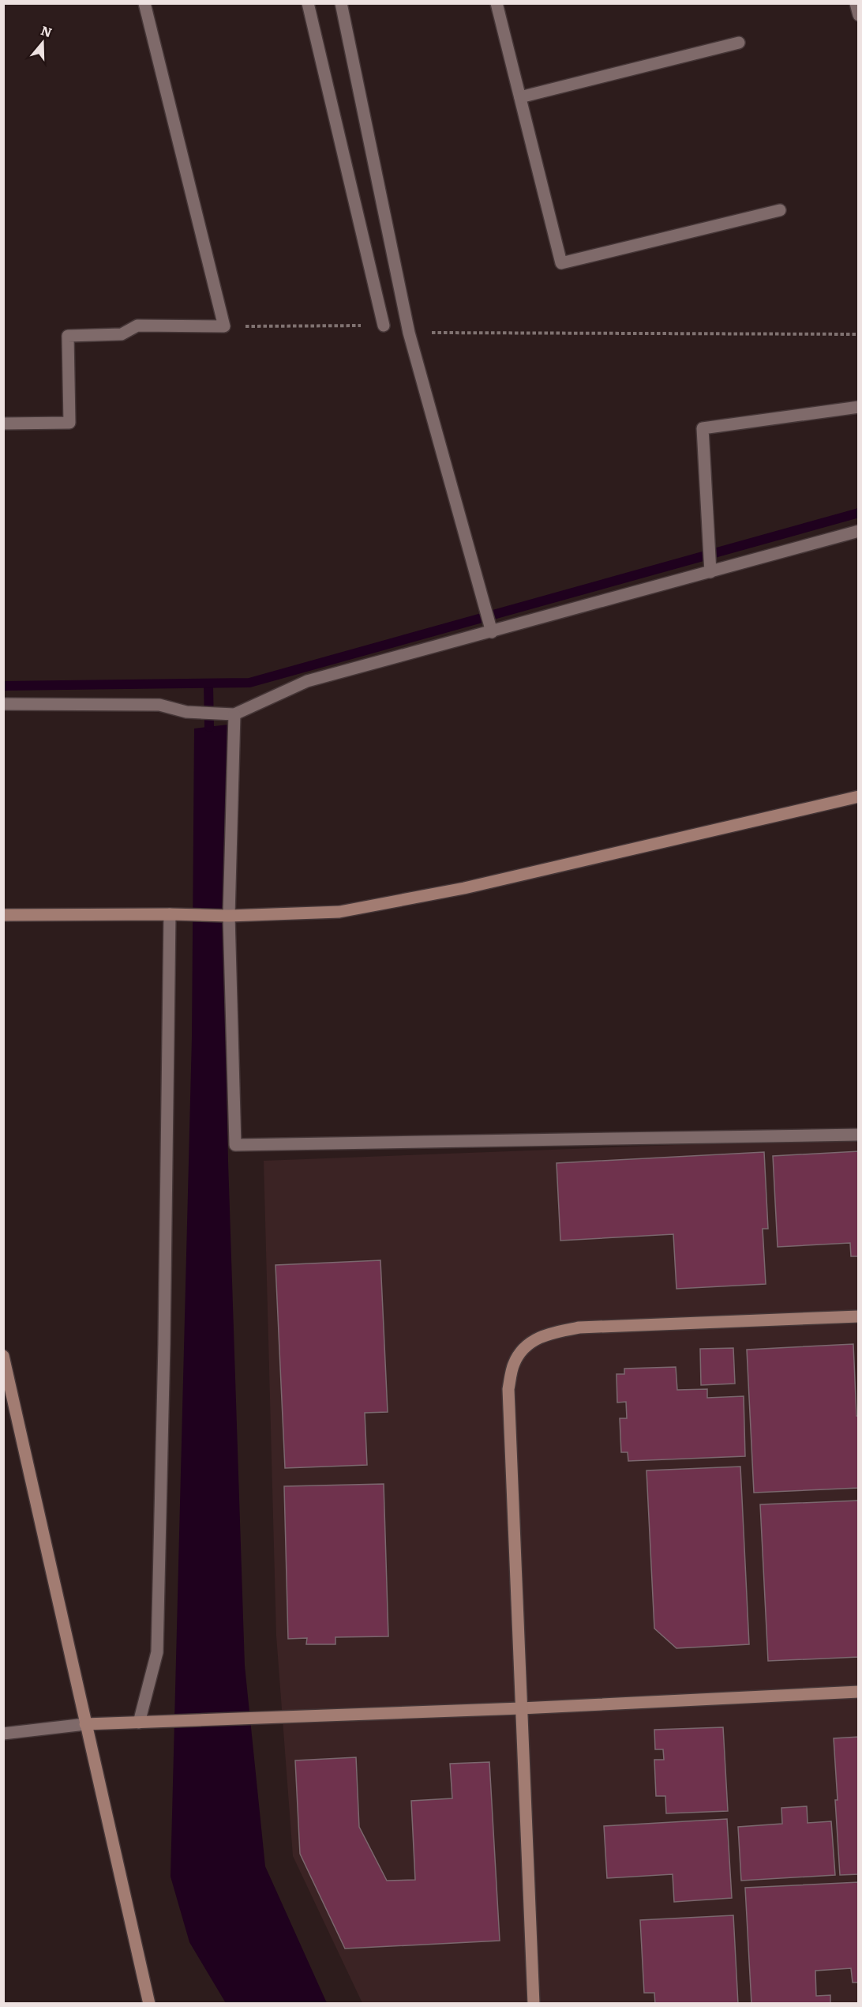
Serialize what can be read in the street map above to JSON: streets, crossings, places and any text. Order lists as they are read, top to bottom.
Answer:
{
  "north": "top"
}
